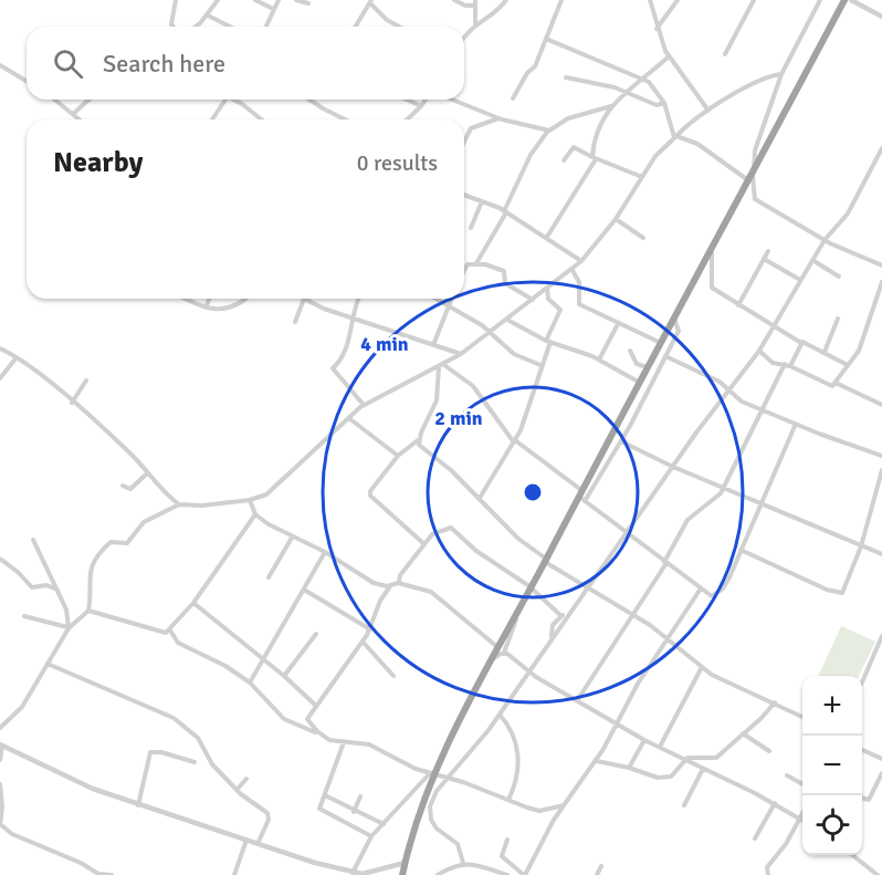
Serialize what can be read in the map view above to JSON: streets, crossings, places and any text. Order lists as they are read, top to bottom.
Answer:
{
  "page": {
    "search": "Search here",
    "heading": ["Nearby", "0 results"],
    "map_buttons": ["+", "−"]
  },
  "rings": ["4 min", "2 min"]
}
